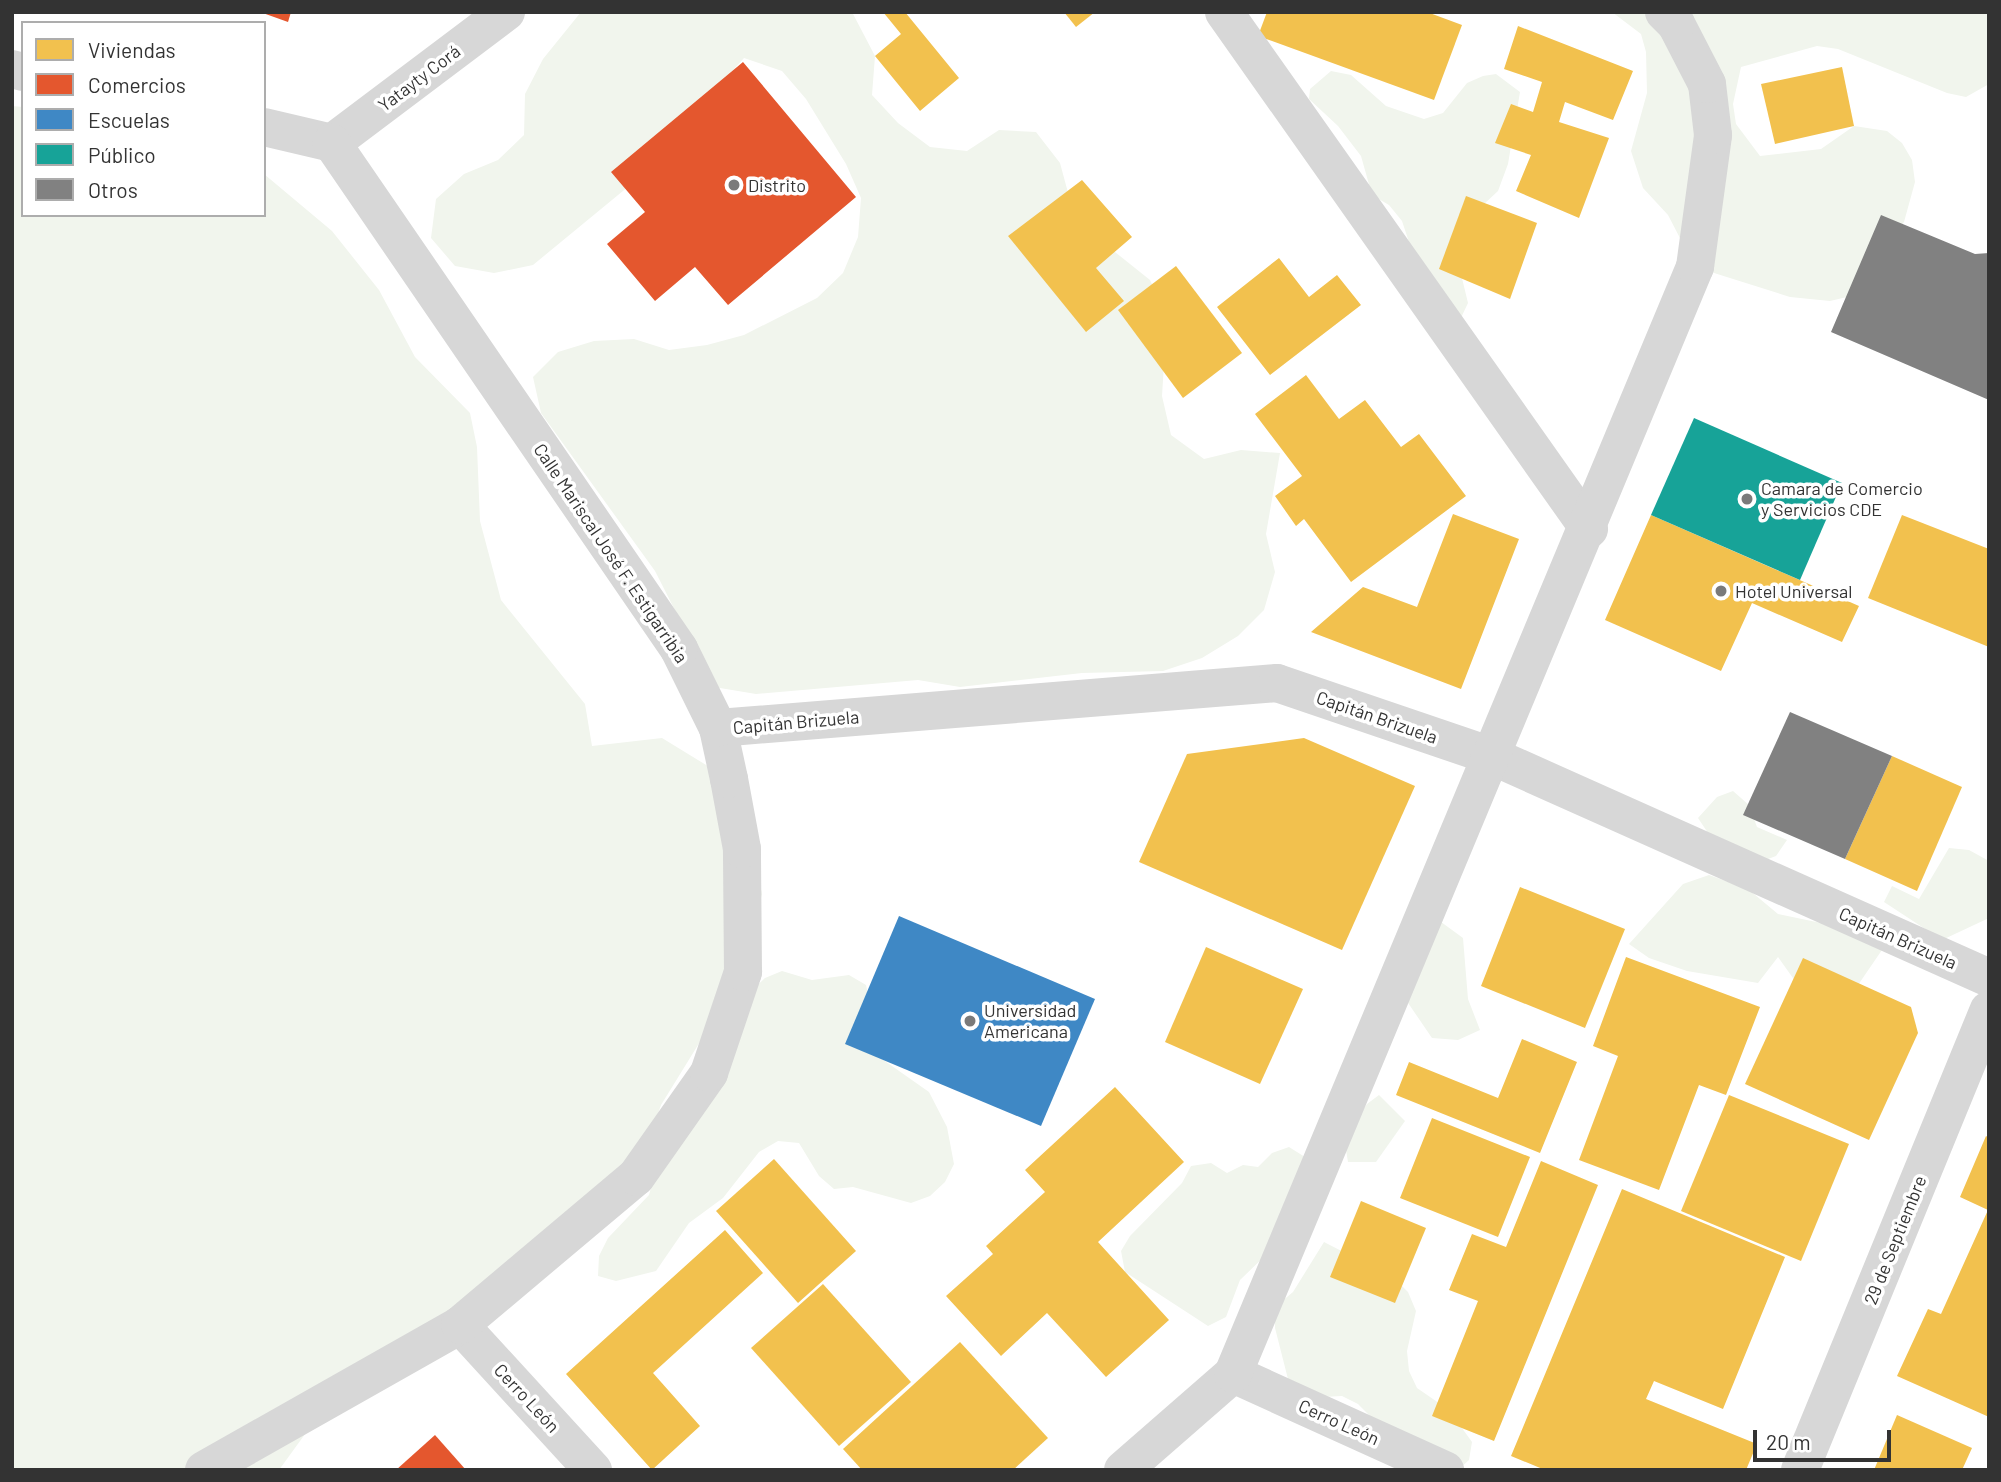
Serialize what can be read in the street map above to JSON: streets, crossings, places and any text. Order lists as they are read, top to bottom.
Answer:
{
  "streets": {
    "street": [
      "Yatayty Corá",
      "Calle Mariscal José F. Estigarribia",
      "Capitán Brizuela",
      "29 de Septiembre",
      "Cerro León"
    ]
  },
  "crossings": [
    ["Yatayty Corá", "Calle Mariscal José F. Estigarribia"],
    ["Calle Mariscal José F. Estigarribia", "Capitán Brizuela"],
    ["Calle Mariscal José F. Estigarribia", "Cerro León"]
  ],
  "places": [
    "Distrito",
    "Camara de Comercio y Servicios CDE",
    "Hotel Universal",
    "Universidad Americana"
  ],
  "legend": [
    "Viviendas",
    "Comercios",
    "Escuelas",
    "Público",
    "Otros"
  ],
  "scale_bar": "20 m"
}
